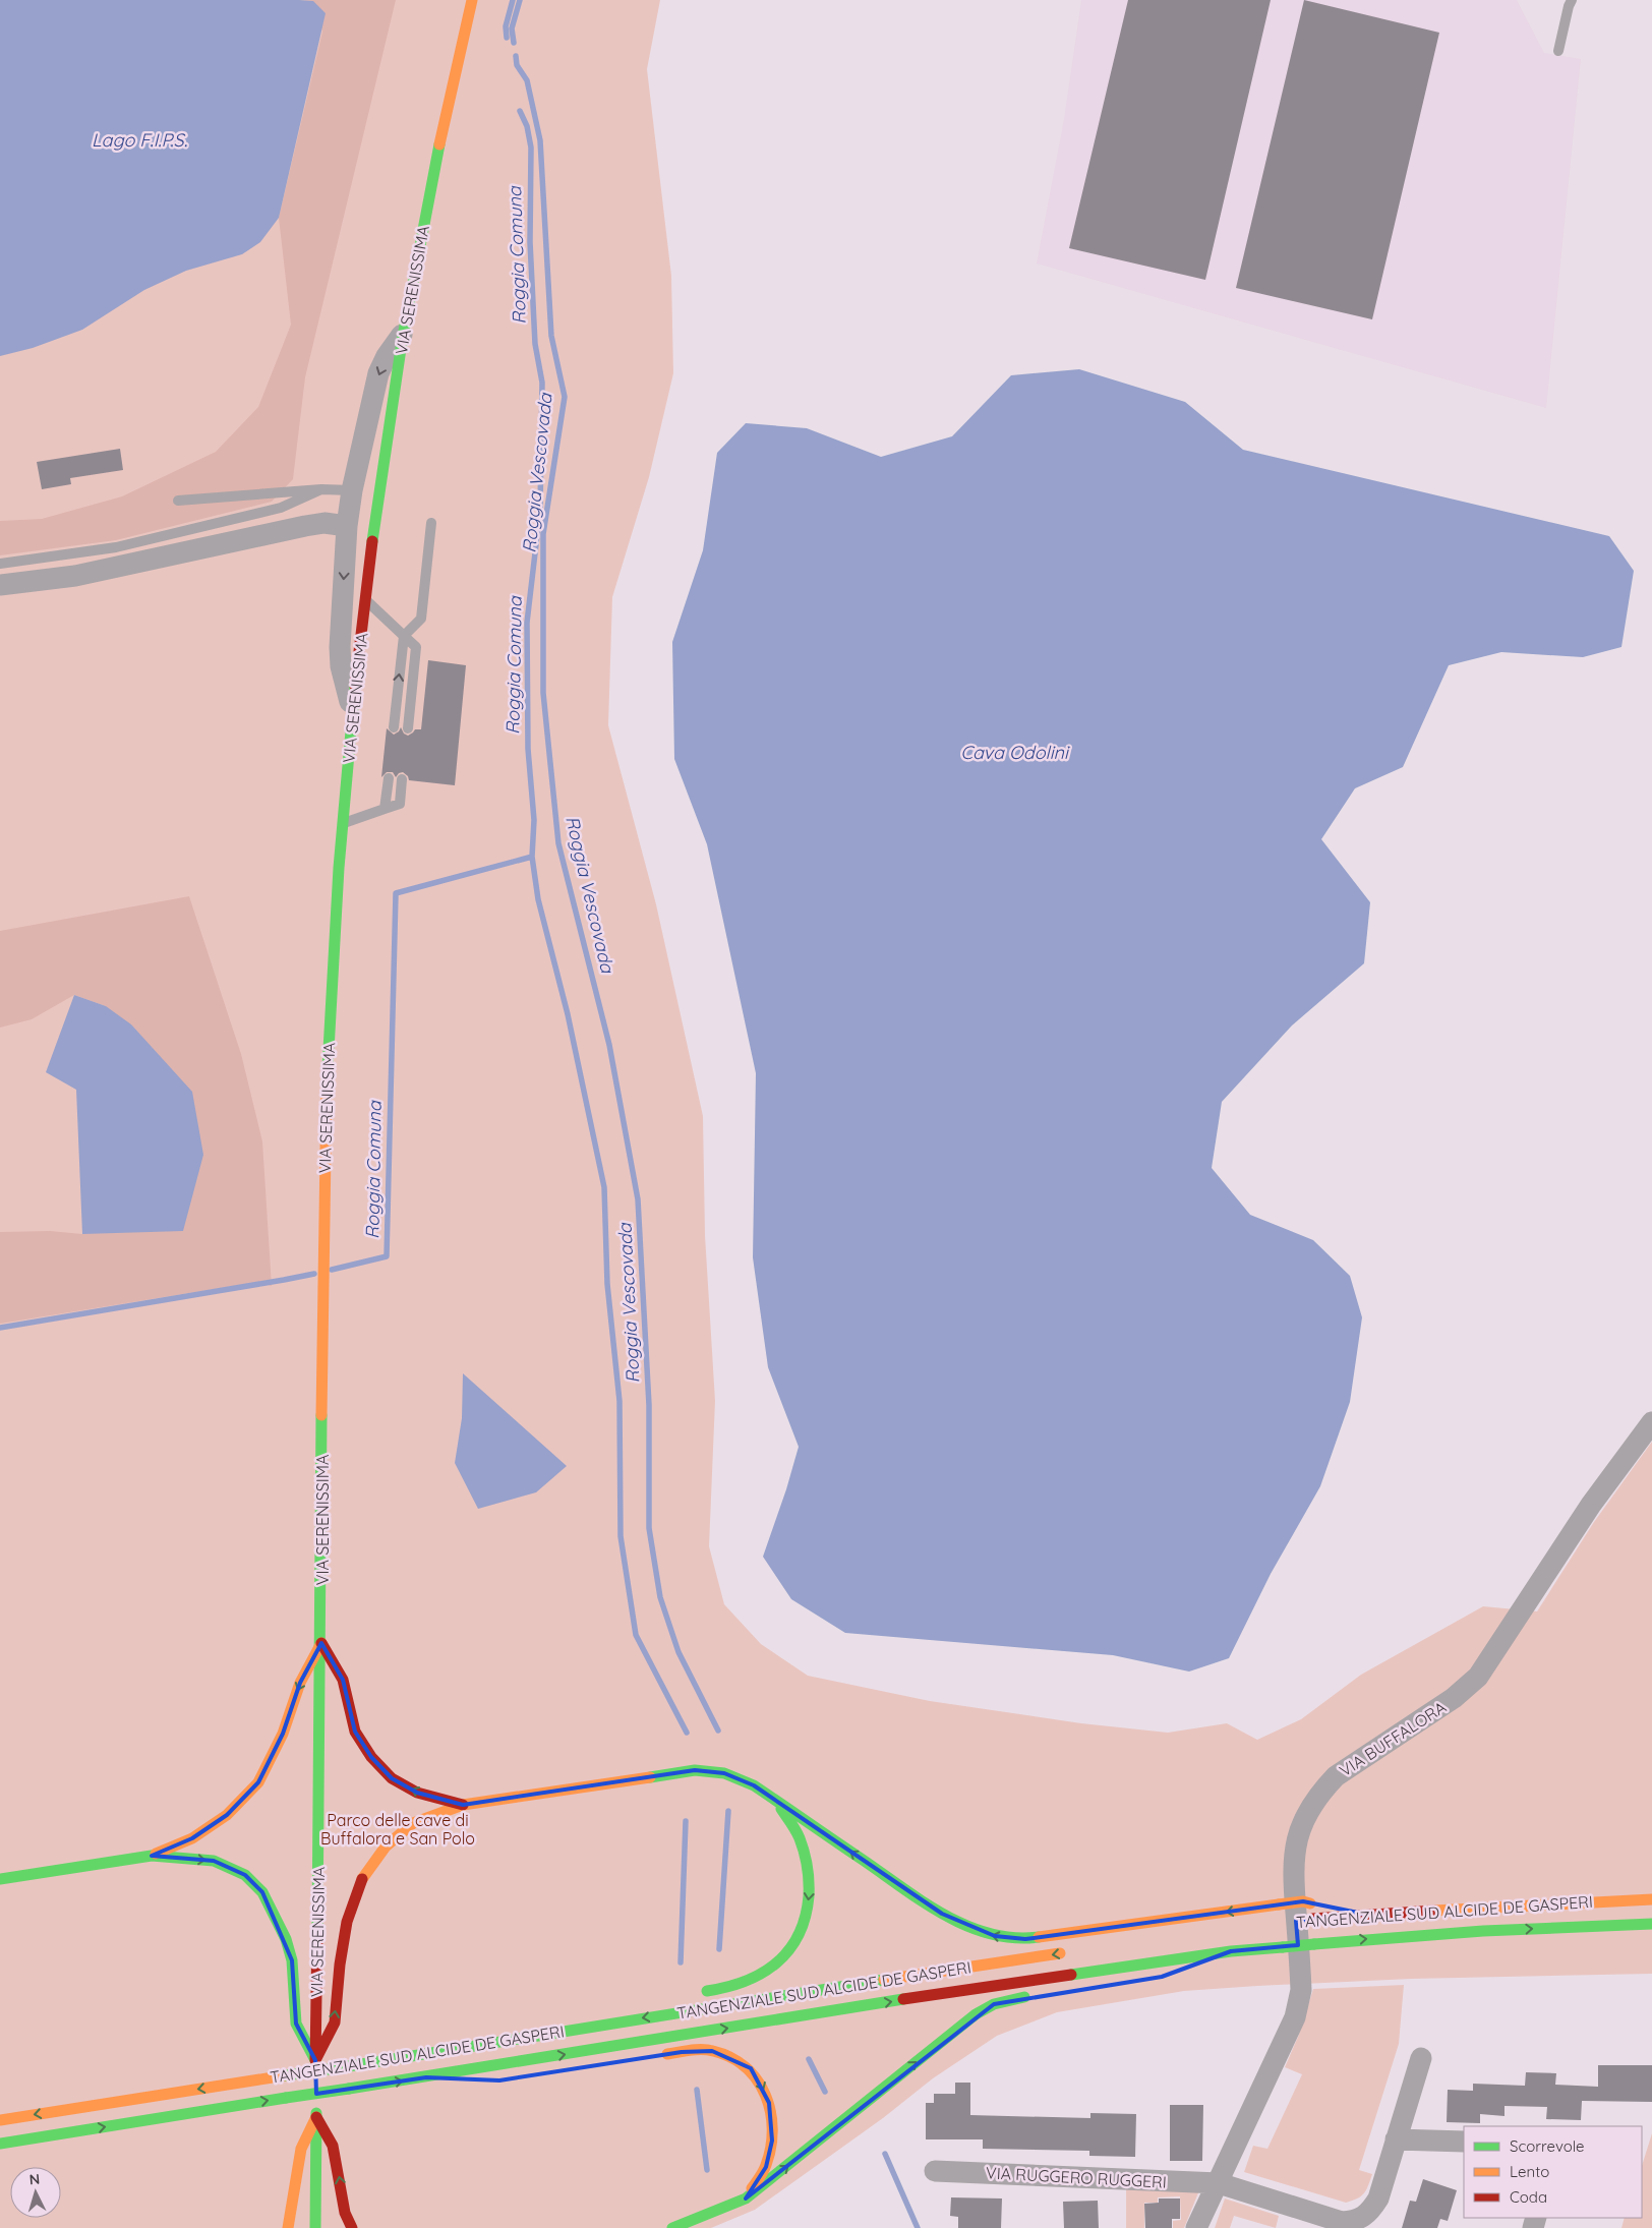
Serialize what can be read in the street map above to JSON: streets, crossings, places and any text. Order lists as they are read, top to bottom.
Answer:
{
  "streets": {
    "main road": ["VIA SERENISSIMA", "TANGENZIALE SUD ALCIDE DE GASPERI"],
    "street": ["VIA BUFFALORA", "VIA RUGGERO RUGGERI"]
  },
  "crossings": [
    ["VIA BUFFALORA", "VIA RUGGERO RUGGERI"]
  ],
  "water": [
    "Lago F.I.P.S.",
    "Roggia Comuna",
    "Roggia Vescovada",
    "Cava Odolini"
  ],
  "parks": ["Parco delle cave di Buffalora e San Polo"],
  "legend": ["Scorrevole", "Lento", "Coda"],
  "north": "top"
}
